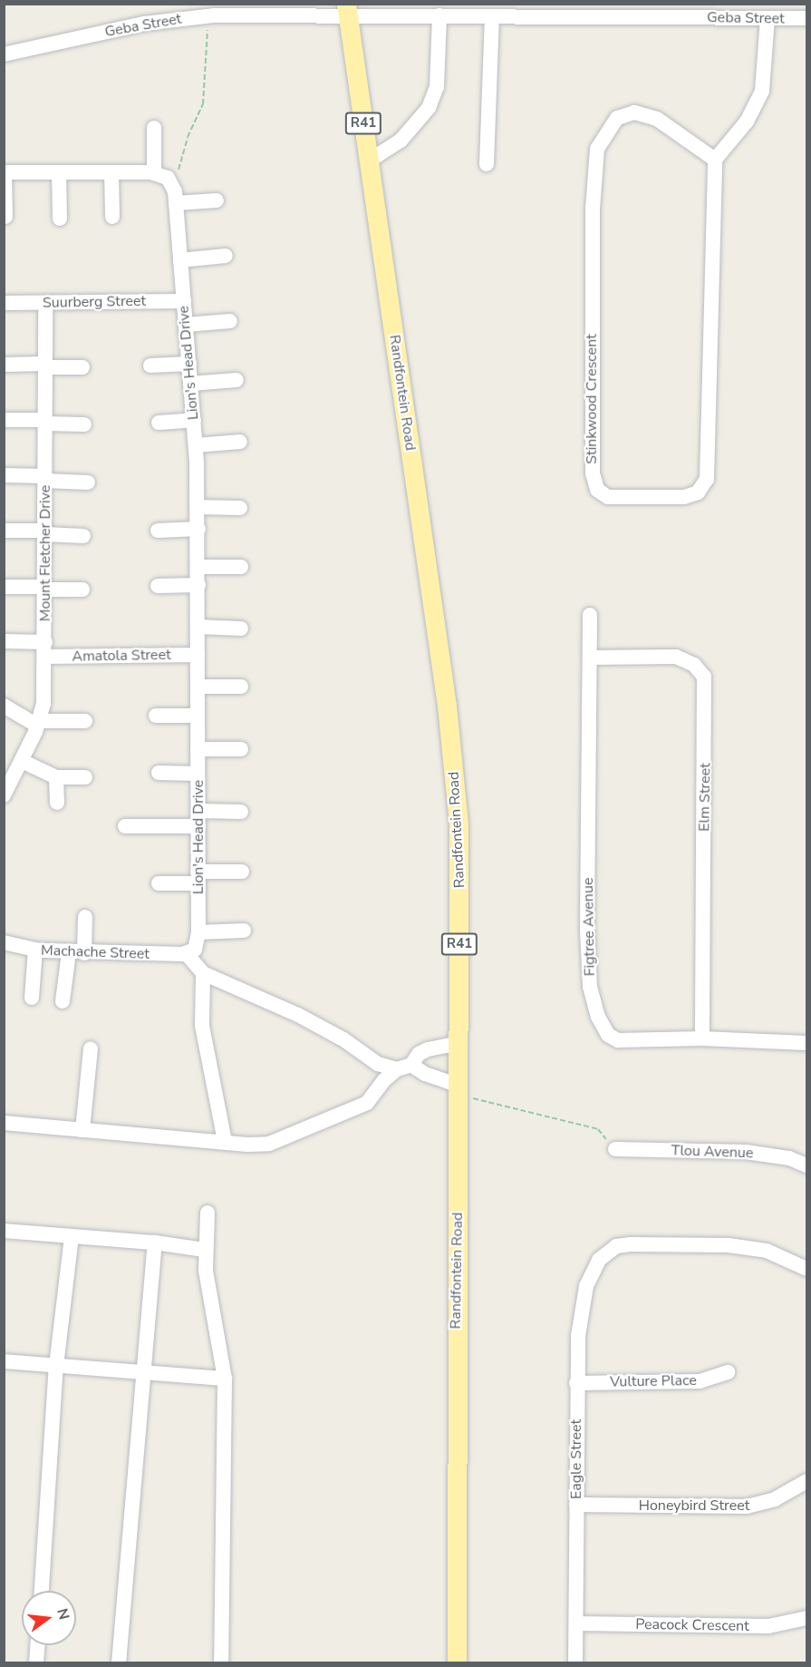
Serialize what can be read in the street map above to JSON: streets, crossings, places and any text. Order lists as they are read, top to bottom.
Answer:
{
  "streets": {
    "main road": ["R41", "Randfontein Road"],
    "street": [
      "Geba Street",
      "Suurberg Street",
      "Lion's Head Drive",
      "Stinkwood Crescent",
      "Mount Fletcher Drive",
      "Amatola Street",
      "Elm Street",
      "Figtree Avenue",
      "Machache Street",
      "Tlou Avenue",
      "Vulture Place",
      "Eagle Street",
      "Honeybird Street",
      "Peacock Crescent"
    ]
  },
  "crossings": [
    ["Geba Street", "Randfontein Road"],
    ["Suurberg Street", "Lion's Head Drive"],
    ["Suurberg Street", "Mount Fletcher Drive"],
    ["Lion's Head Drive", "Amatola Street"],
    ["Lion's Head Drive", "Machache Street"],
    ["Mount Fletcher Drive", "Amatola Street"],
    ["Elm Street", "Figtree Avenue"],
    ["Vulture Place", "Eagle Street"],
    ["Eagle Street", "Honeybird Street"],
    ["Eagle Street", "Peacock Crescent"]
  ],
  "north": "right"
}
